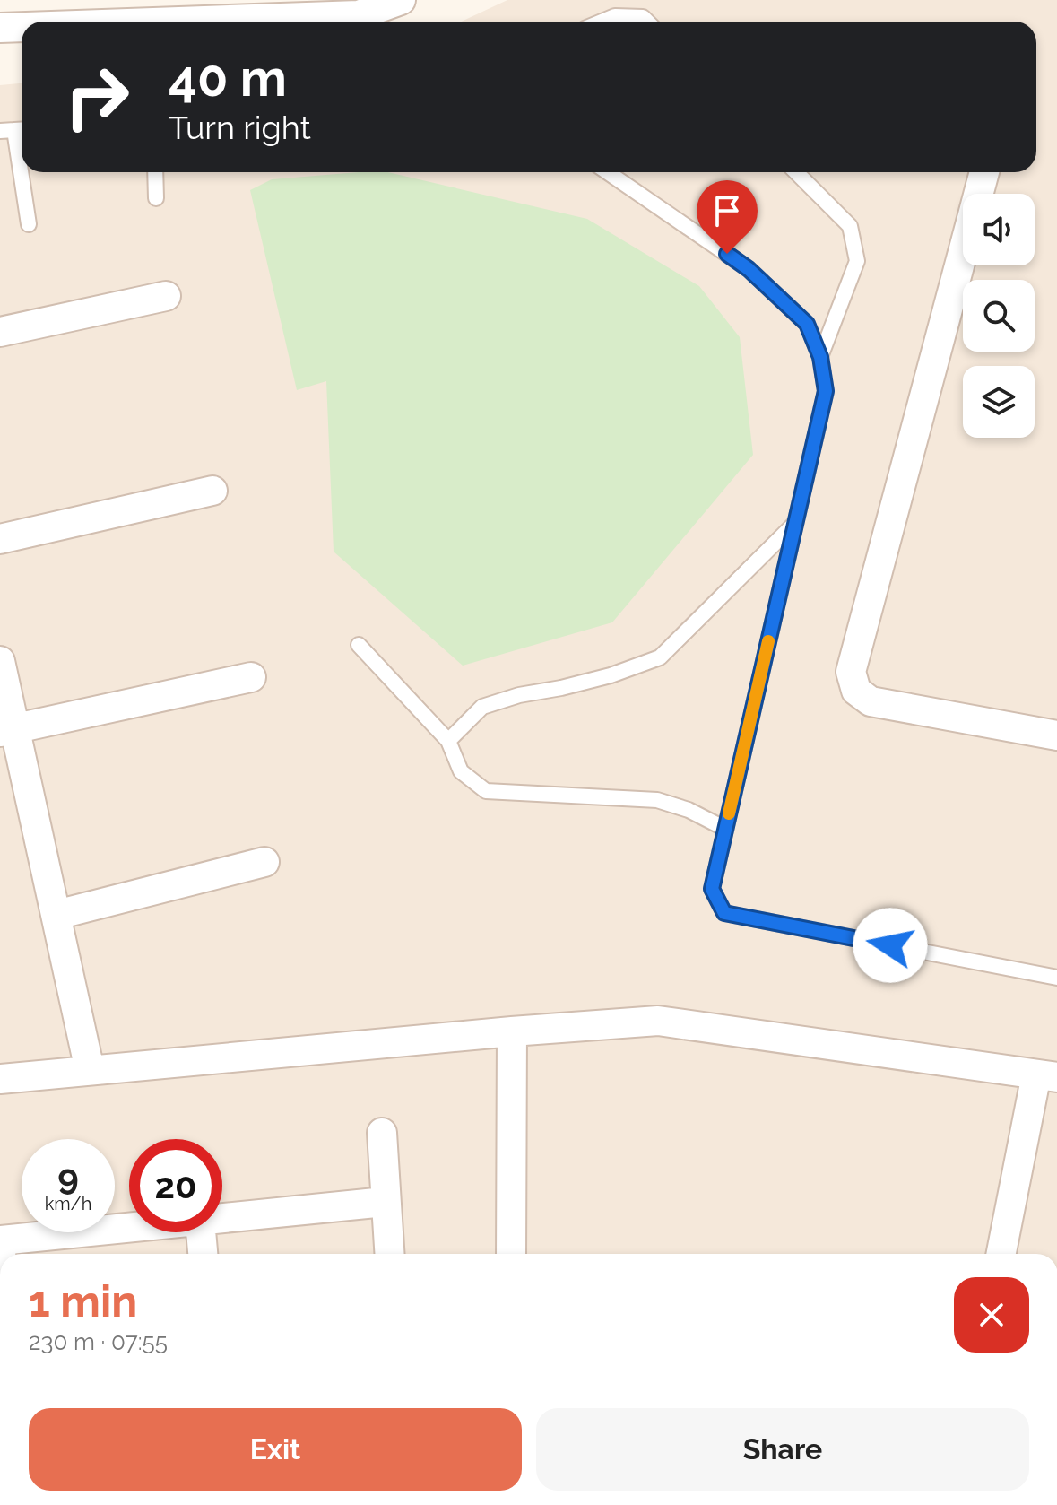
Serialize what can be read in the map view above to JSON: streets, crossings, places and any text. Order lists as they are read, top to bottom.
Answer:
{
  "page": {
    "turn": ["40 m", "Turn right"],
    "speed": "9 km/h",
    "limit": "20",
    "heading": ["1 min", "230 m · 07:55"],
    "buttons": ["Exit", "Share"]
  }
}
